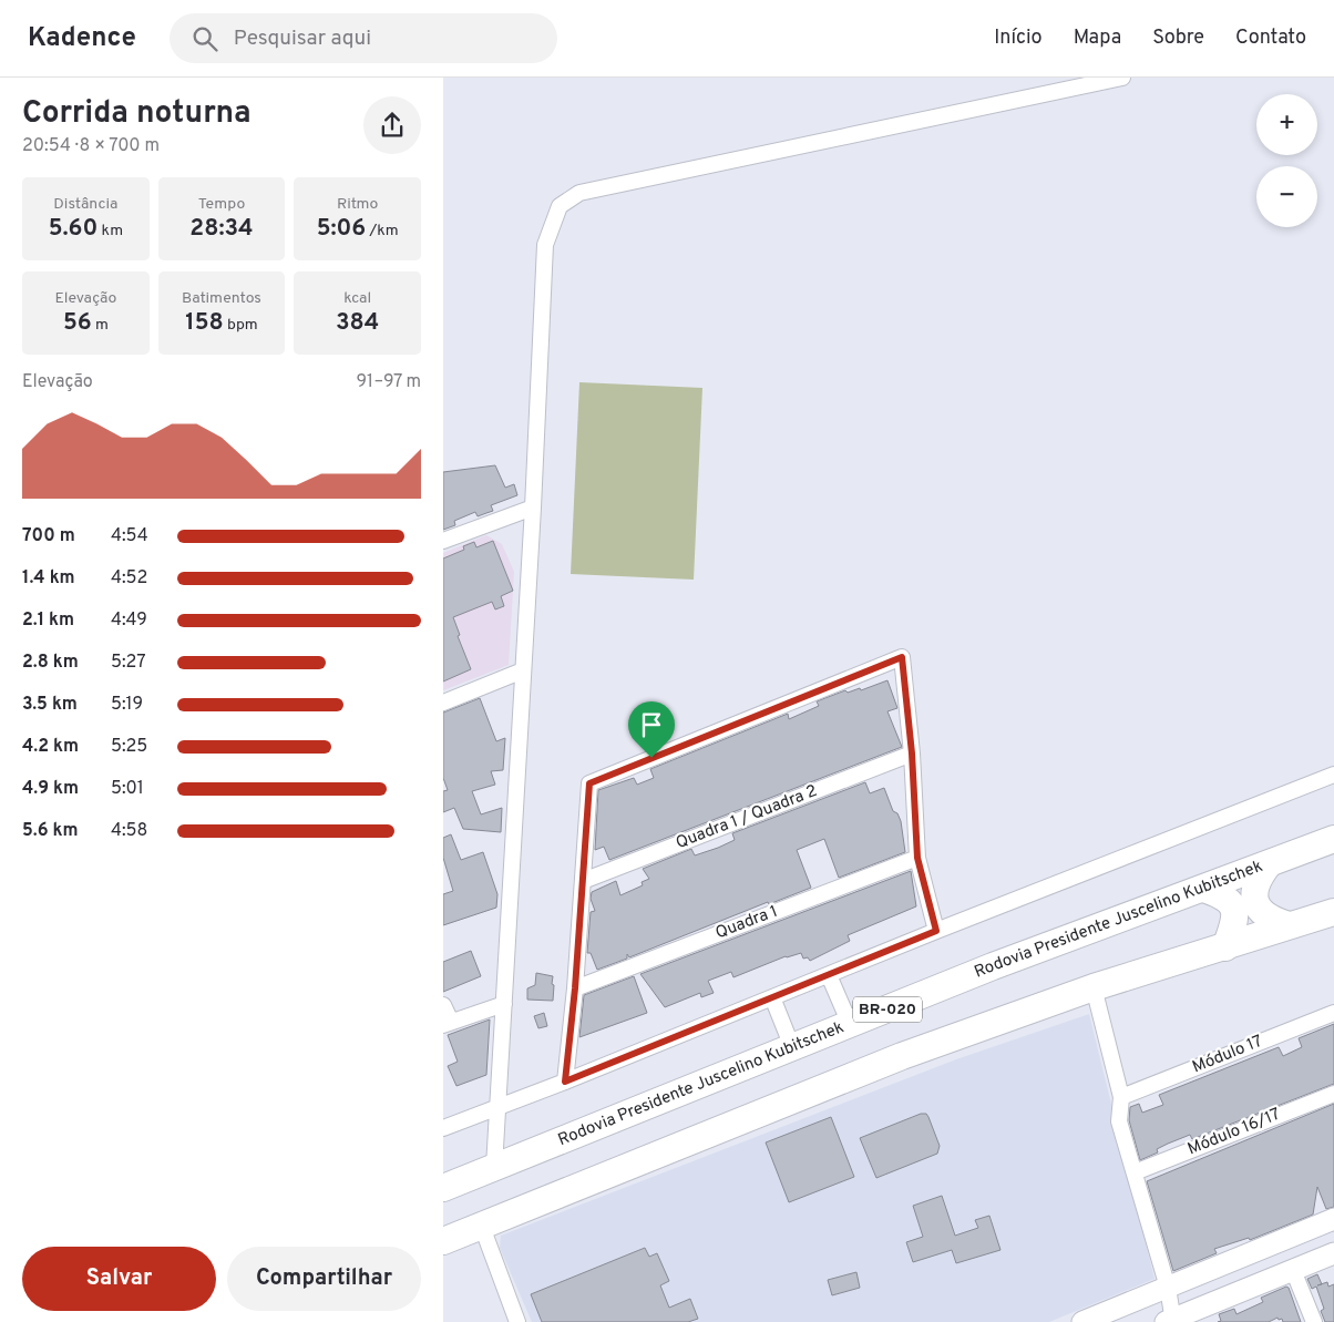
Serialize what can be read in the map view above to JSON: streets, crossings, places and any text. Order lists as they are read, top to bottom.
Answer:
{
  "streets": {
    "highway": ["Rodovia Presidente Juscelino Kubitschek", "BR-020"],
    "street": [
      "Quadra 1 / Quadra 2",
      "Quadra 1",
      "Módulo 17",
      "Módulo 16/17"
    ]
  },
  "page": {
    "header": "Kadence",
    "search": "Pesquisar aqui",
    "nav": [
      "Início",
      "Mapa",
      "Sobre",
      "Contato"
    ],
    "heading": ["Corrida noturna", "20:54 · 8 × 700 m"],
    "map_buttons": ["+", "−"],
    "stats": [
      ["Distância", "5.60 km"],
      ["Tempo", "28:34"],
      ["Ritmo", "5:06 /km"],
      ["Elevação", "56 m"],
      ["Batimentos", "158 bpm"],
      ["kcal", "384"]
    ],
    "chart": ["Elevação", "91–97 m"],
    "list": [
      {
        "name": "700 m",
        "note": "4:54"
      },
      {
        "name": "1.4 km",
        "note": "4:52"
      },
      {
        "name": "2.1 km",
        "note": "4:49"
      },
      {
        "name": "2.8 km",
        "note": "5:27"
      },
      {
        "name": "3.5 km",
        "note": "5:19"
      },
      {
        "name": "4.2 km",
        "note": "5:25"
      },
      {
        "name": "4.9 km",
        "note": "5:01"
      },
      {
        "name": "5.6 km",
        "note": "4:58"
      }
    ],
    "buttons": ["Salvar", "Compartilhar"]
  }
}
